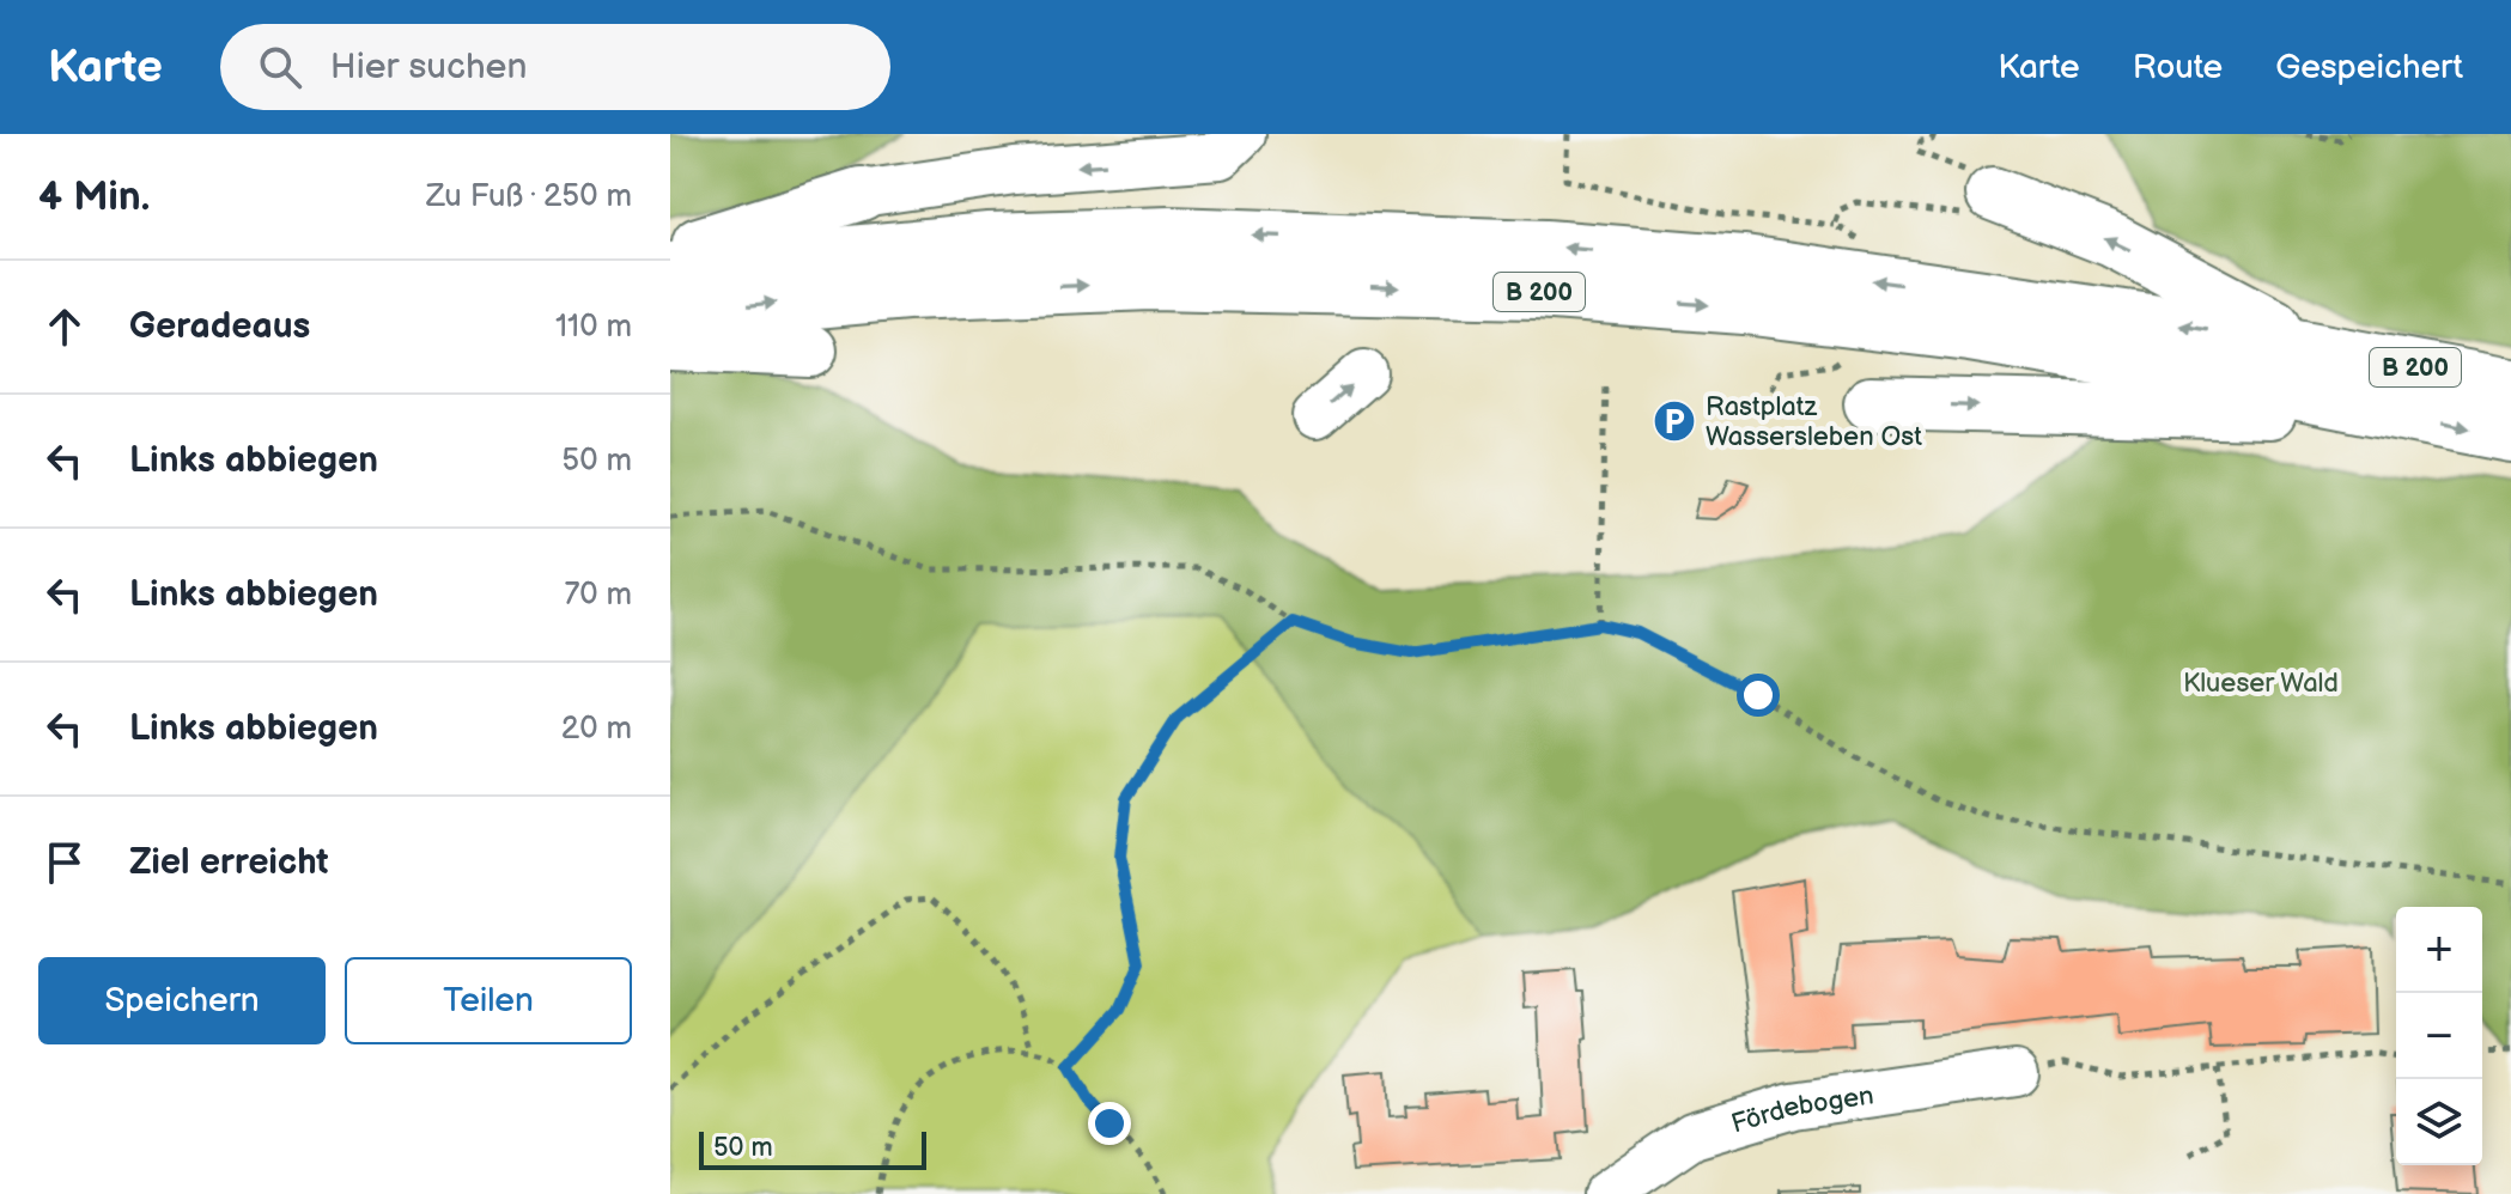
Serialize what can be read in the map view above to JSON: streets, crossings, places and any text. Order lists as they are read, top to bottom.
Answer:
{
  "streets": {
    "highway": ["B 200"],
    "street": ["Fördebogen"]
  },
  "parks": ["Klueser Wald"],
  "places": {
    "parking": ["Rastplatz Wassersleben Ost"]
  },
  "scale_bar": "50 m",
  "page": {
    "header": "Karte",
    "search": "Hier suchen",
    "nav": ["Karte", "Route", "Gespeichert"],
    "heading": ["4 Min.", "Zu Fuß · 250 m"],
    "list": [
      ["Geradeaus", "110 m"],
      ["Links abbiegen", "50 m"],
      ["Links abbiegen", "70 m"],
      ["Links abbiegen", "20 m"],
      "Ziel erreicht"
    ],
    "map_buttons": ["+", "−"],
    "buttons": ["Speichern", "Teilen"],
    "scale": "50 m"
  }
}
